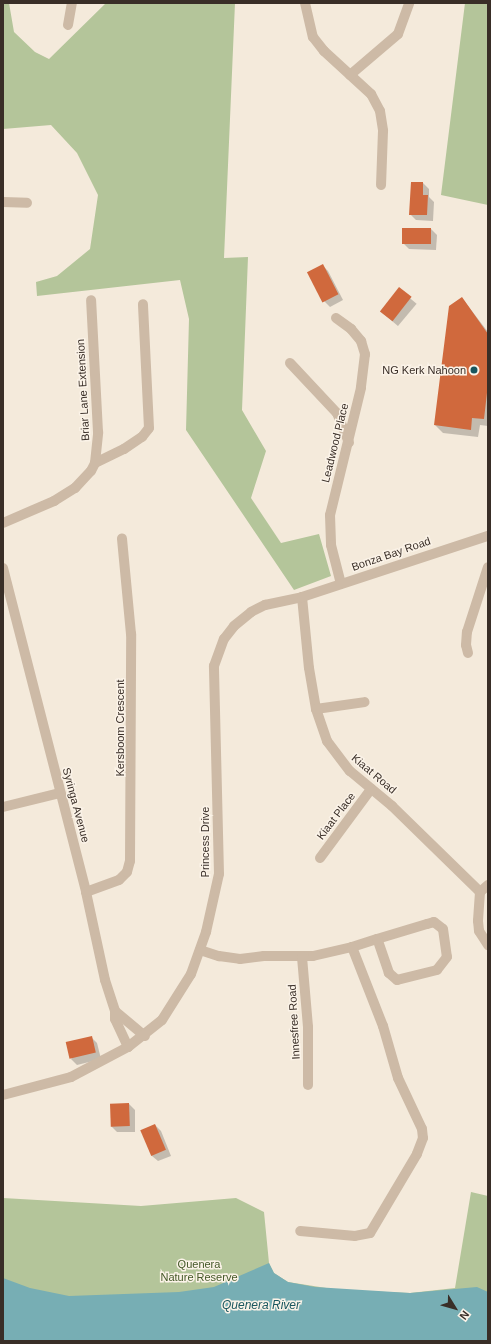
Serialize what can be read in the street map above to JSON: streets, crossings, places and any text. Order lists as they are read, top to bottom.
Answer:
{
  "streets": {
    "street": [
      "Briar Lane Extension",
      "Leadwood Place",
      "Bonza Bay Road",
      "Kersboom Crescent",
      "Kiaat Road",
      "Syringa Avenue",
      "Kiaat Place",
      "Princess Drive",
      "Innesfree Road"
    ]
  },
  "crossings": [
    ["Leadwood Place", "Bonza Bay Road"],
    ["Bonza Bay Road", "Kiaat Road"],
    ["Bonza Bay Road", "Princess Drive"],
    ["Kersboom Crescent", "Syringa Avenue"],
    ["Kiaat Road", "Kiaat Place"],
    ["Kiaat Road", "Princess Drive"],
    ["Syringa Avenue", "Princess Drive"]
  ],
  "water": ["Quenera River"],
  "parks": ["Quenera Nature Reserve"],
  "places": ["NG Kerk Nahoon"],
  "north": "bottom right"
}
